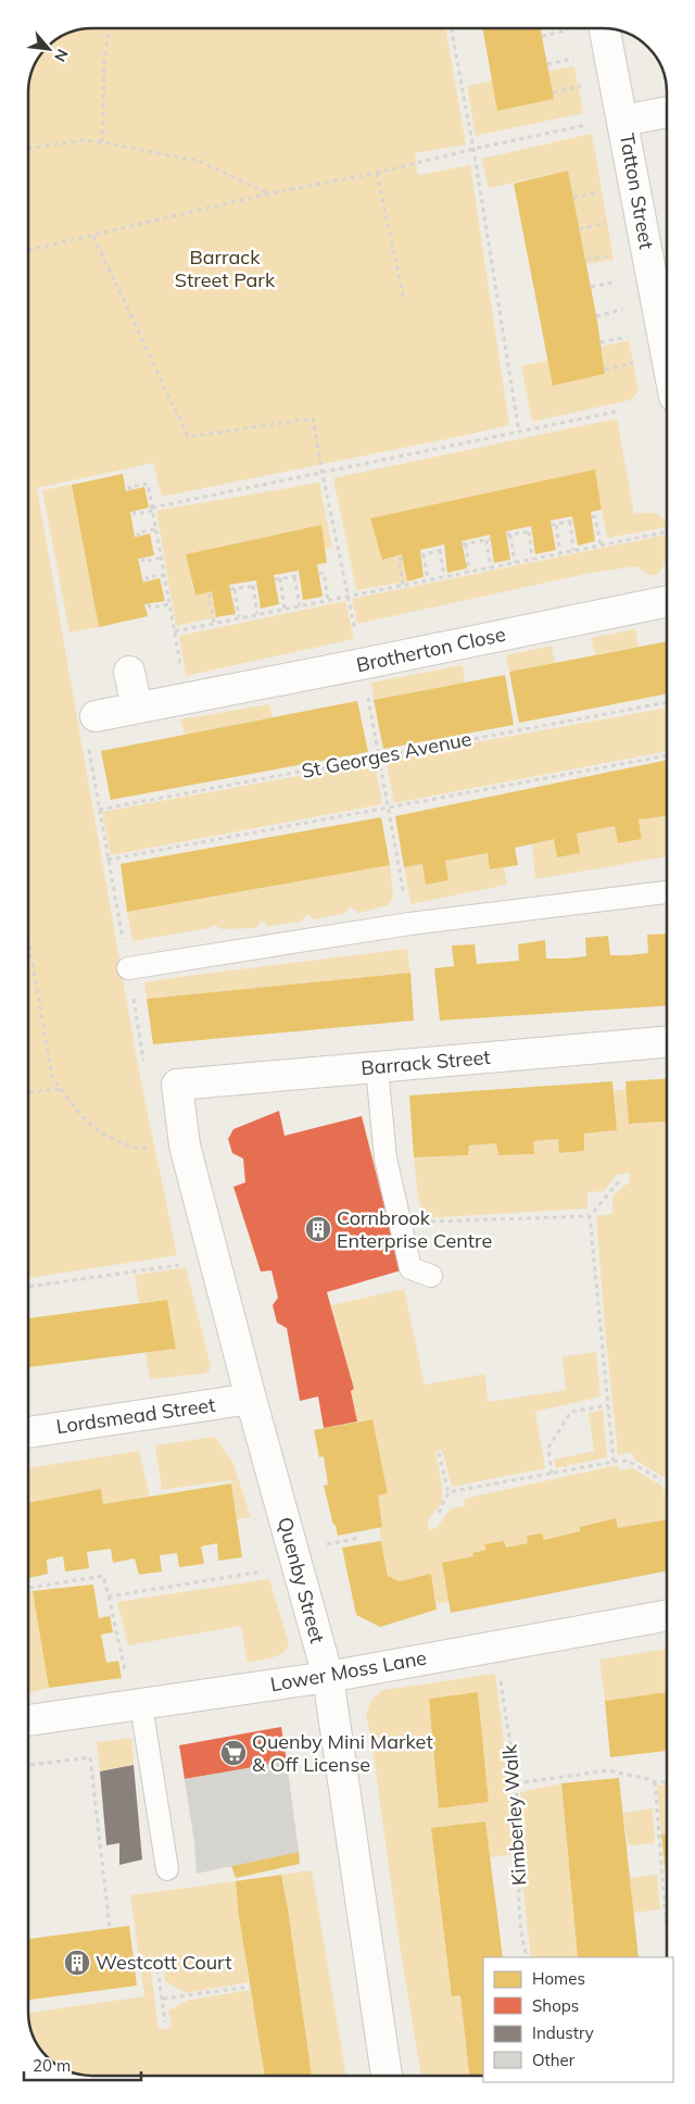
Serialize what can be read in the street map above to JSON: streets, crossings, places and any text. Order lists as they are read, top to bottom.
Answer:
{
  "streets": {
    "street": [
      "Tatton Street",
      "Brotherton Close",
      "Barrack Street",
      "Lordsmead Street",
      "Quenby Street",
      "Lower Moss Lane"
    ],
    "path": ["St Georges Avenue", "Kimberley Walk"]
  },
  "crossings": [
    ["Barrack Street", "Quenby Street"],
    ["Lordsmead Street", "Quenby Street"],
    ["Quenby Street", "Lower Moss Lane"]
  ],
  "parks": ["Barrack Street Park"],
  "places": {
    "building": ["Cornbrook Enterprise Centre", "Westcott Court"],
    "supermarket": ["Quenby Mini Market & Off License"]
  },
  "legend": [
    "Homes",
    "Shops",
    "Industry",
    "Other"
  ],
  "scale_bar": "20 m",
  "north": "bottom right"
}
